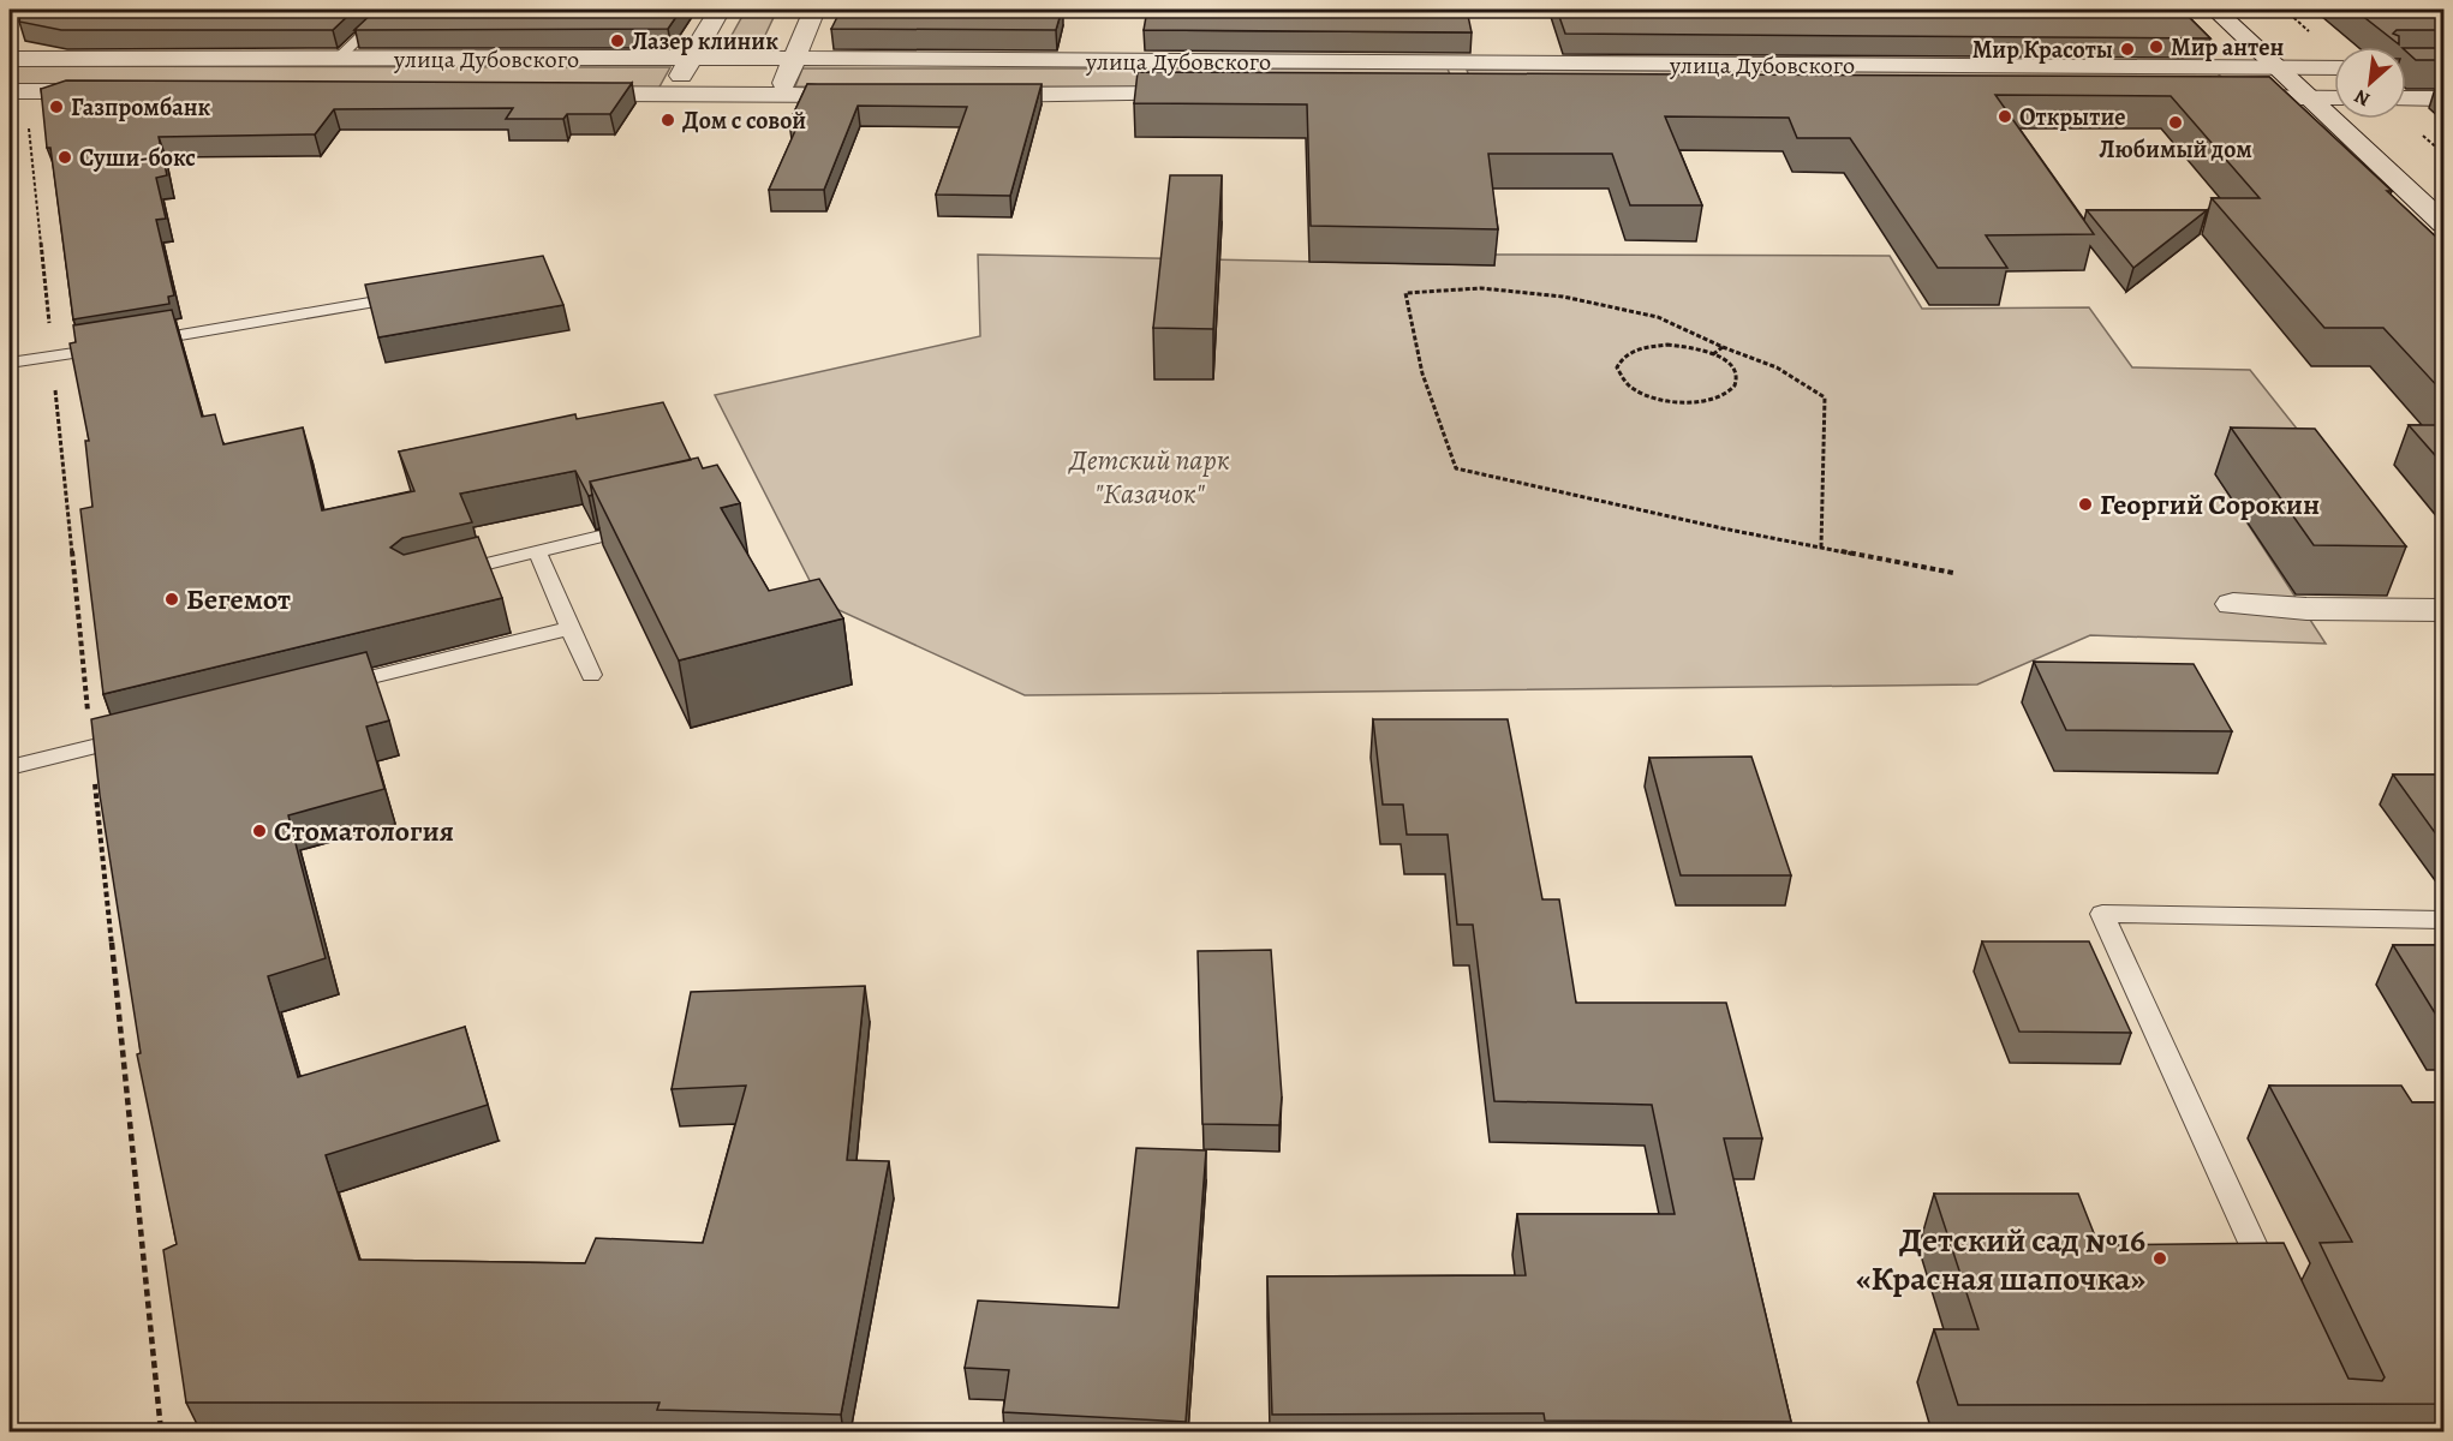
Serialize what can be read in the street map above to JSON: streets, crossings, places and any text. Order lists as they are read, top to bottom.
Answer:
{
  "streets": {
    "street": ["улица Дубовского"]
  },
  "parks": ["Детский парк \"Казачок\""],
  "places": [
    "Лазер клиник",
    "Мир антен",
    "Мир Красоты",
    "Газпромбанк",
    "Открытие",
    "Дом с совой",
    "Любимый дом",
    "Суши-бокс",
    "Георгий Сорокин",
    "Бегемот",
    "Стоматология",
    "Детский сад №16 «Красная шапочка»"
  ],
  "north": "bottom left"
}
